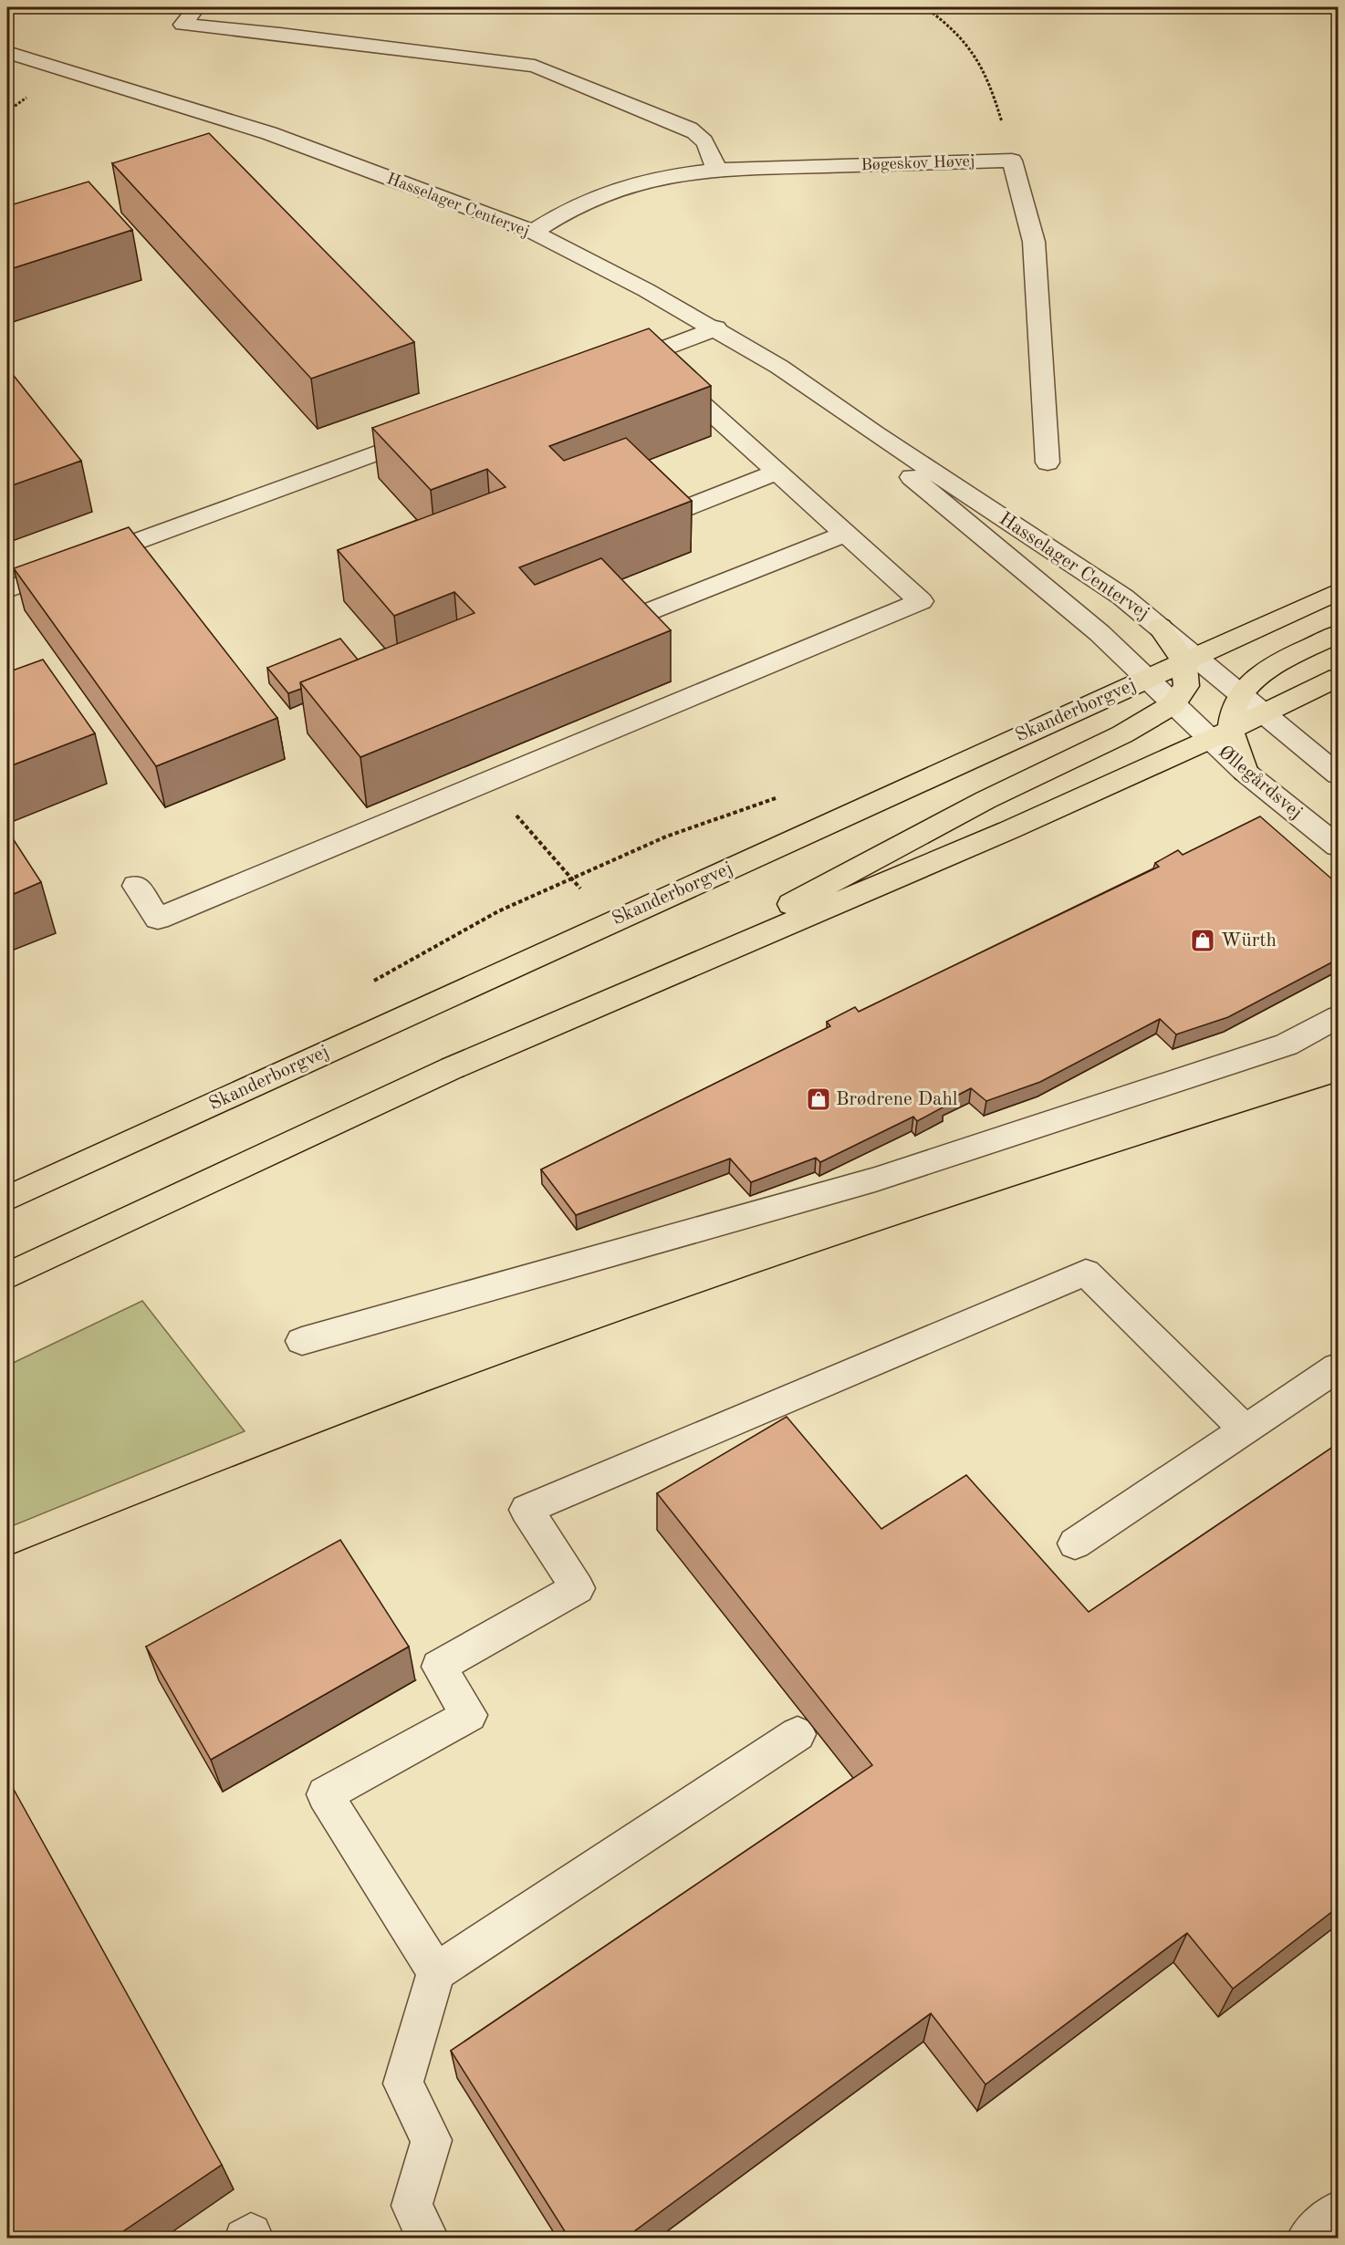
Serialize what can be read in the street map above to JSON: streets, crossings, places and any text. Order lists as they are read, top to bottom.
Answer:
{
  "streets": {
    "main road": ["Skanderborgvej"],
    "street": ["Bøgeskov Høvej", "Hasselager Centervej", "Øllegårdsvej"]
  },
  "crossings": [
    ["Bøgeskov Høvej", "Hasselager Centervej"],
    ["Hasselager Centervej", "Skanderborgvej"],
    ["Hasselager Centervej", "Øllegårdsvej"]
  ],
  "places": {
    "shop": ["Würth", "Brødrene Dahl"]
  }
}
